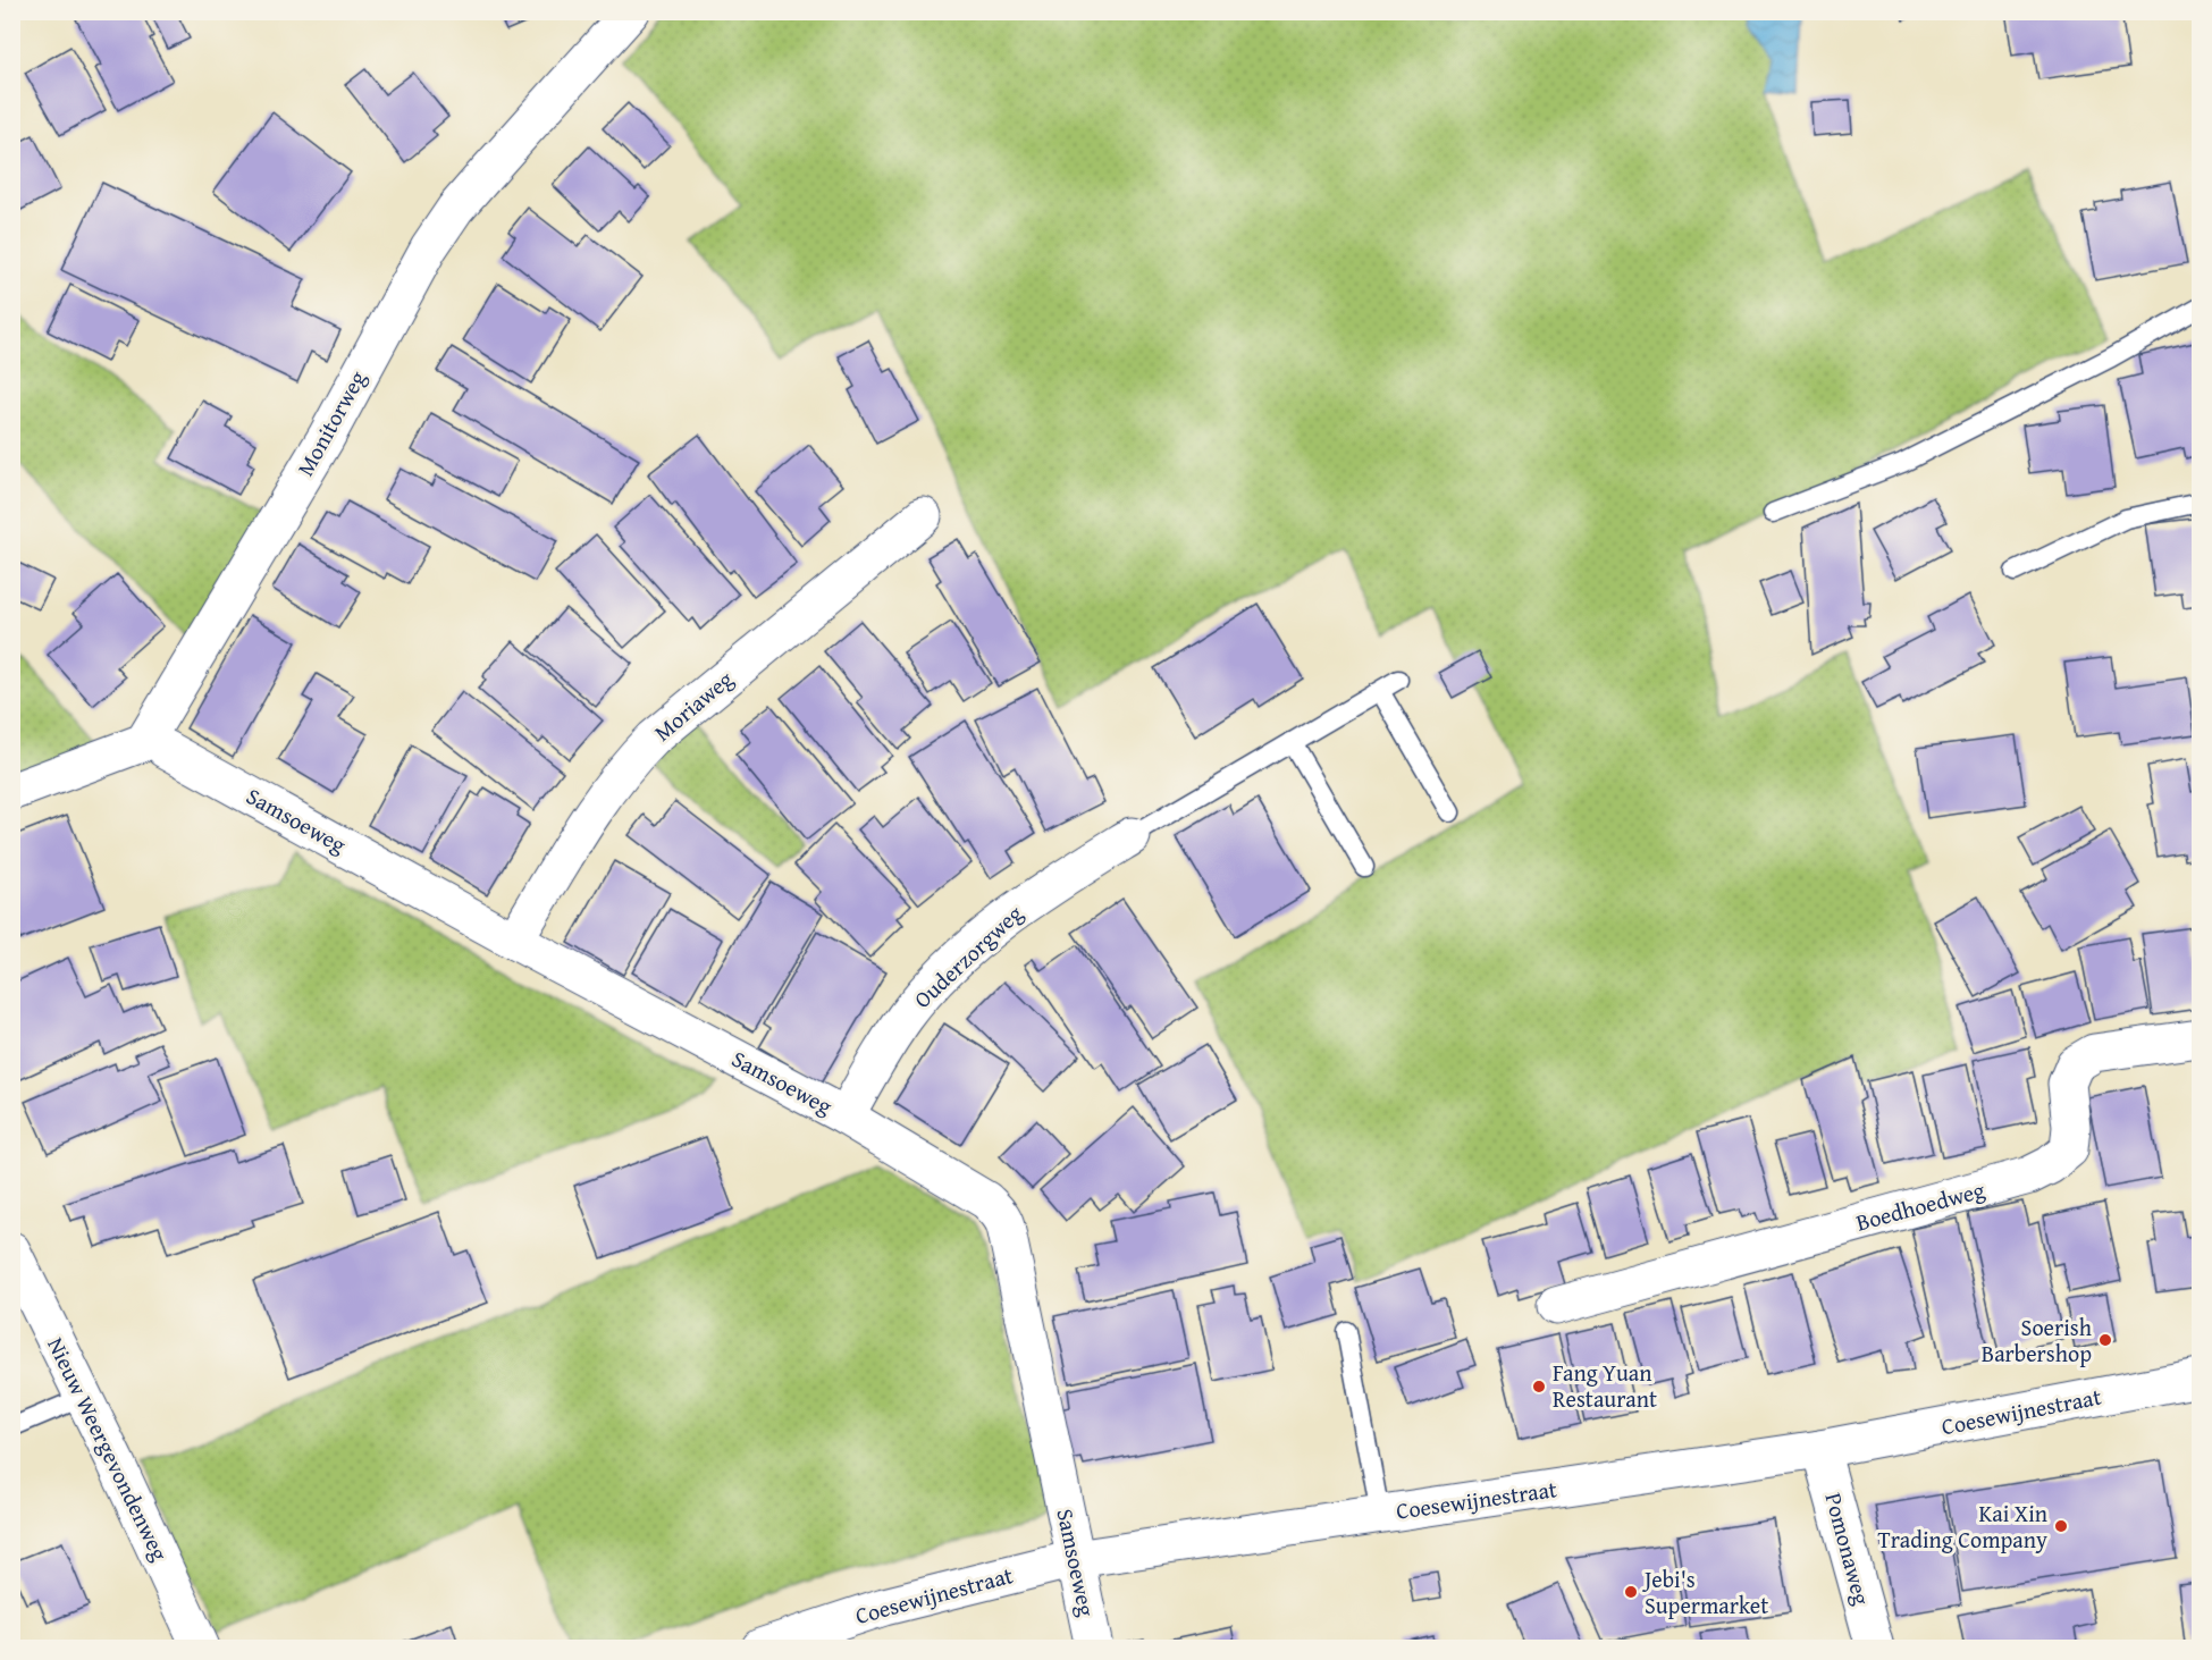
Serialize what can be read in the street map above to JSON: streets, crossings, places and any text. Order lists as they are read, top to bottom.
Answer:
{
  "streets": {
    "street": [
      "Monitorweg",
      "Moriaweg",
      "Samsoeweg",
      "Ouderzorgweg",
      "Boedhoedweg",
      "Coesewijnestraat",
      "Nieuw Weergevondenweg",
      "Pomonaweg"
    ]
  },
  "crossings": [
    ["Moriaweg", "Samsoeweg"],
    ["Samsoeweg", "Ouderzorgweg"],
    ["Samsoeweg", "Coesewijnestraat"],
    ["Coesewijnestraat", "Pomonaweg"]
  ],
  "places": [
    "Soerish Barbershop",
    "Fang Yuan Restaurant",
    "Kai Xin Trading Company",
    "Jebi's Supermarket"
  ]
}
